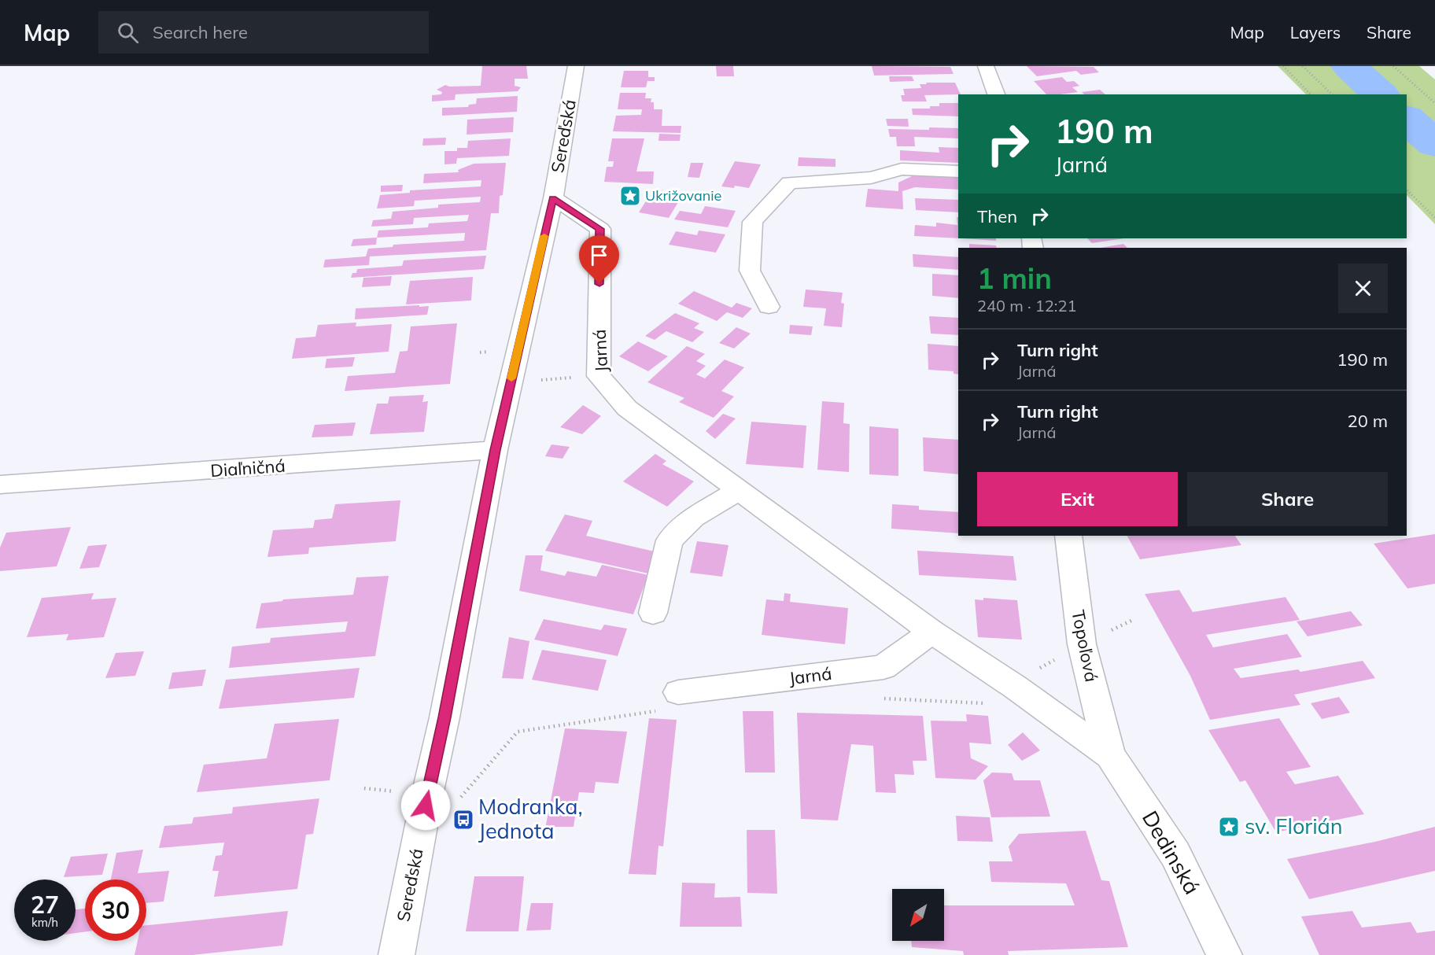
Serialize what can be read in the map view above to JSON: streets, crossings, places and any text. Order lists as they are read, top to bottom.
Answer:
{
  "streets": {
    "street": [
      "Sereďská",
      "Jarná",
      "Diaľničná",
      "Topoľová",
      "Dedinská"
    ]
  },
  "crossings": [
    ["Sereďská", "Jarná"],
    ["Sereďská", "Diaľničná"],
    ["Jarná", "Topoľová"],
    ["Jarná", "Dedinská"],
    ["Topoľová", "Dedinská"]
  ],
  "places": {
    "place": ["Ukrižovanie", "sv. Florián"],
    "bus stop": ["Modranka, Jednota"]
  },
  "north": "bottom left",
  "page": {
    "header": "Map",
    "search": "Search here",
    "nav": ["Map", "Layers", "Share"],
    "turn": ["190 m", "Jarná"],
    "then": "Then",
    "heading": ["1 min", "240 m · 12:21"],
    "list": [
      {
        "name": "Turn right",
        "note": "Jarná",
        "value": "190 m"
      },
      {
        "name": "Turn right",
        "note": "Jarná",
        "value": "20 m"
      }
    ],
    "buttons": ["Exit", "Share"],
    "speed": "27 km/h",
    "limit": "30"
  }
}
